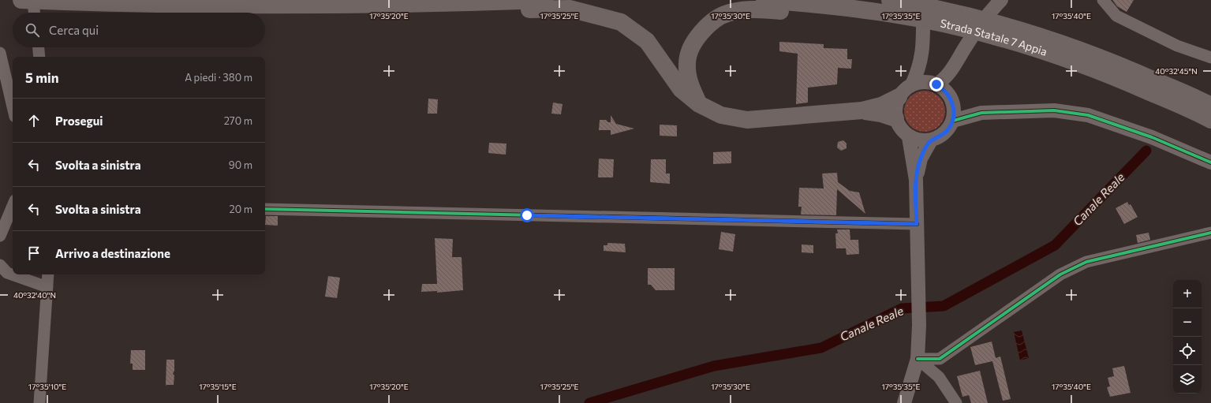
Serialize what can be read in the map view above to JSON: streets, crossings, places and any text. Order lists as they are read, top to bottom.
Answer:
{
  "streets": {
    "highway": ["Strada Statale 7 Appia"]
  },
  "water": ["Canale Reale"],
  "page": {
    "search": "Cerca qui",
    "heading": ["5 min", "A piedi · 380 m"],
    "list": [
      ["Prosegui", "270 m"],
      ["Svolta a sinistra", "90 m"],
      ["Svolta a sinistra", "20 m"],
      "Arrivo a destinazione"
    ],
    "map_buttons": ["+", "−"]
  },
  "coordinates": [
    "17°35'20\"E",
    "17°35'25\"E",
    "17°35'30\"E",
    "17°35'35\"E",
    "17°35'40\"E",
    "40°32'45\"N",
    "40°32'40\"N",
    "17°35'10\"E",
    "17°35'15\"E"
  ]
}
